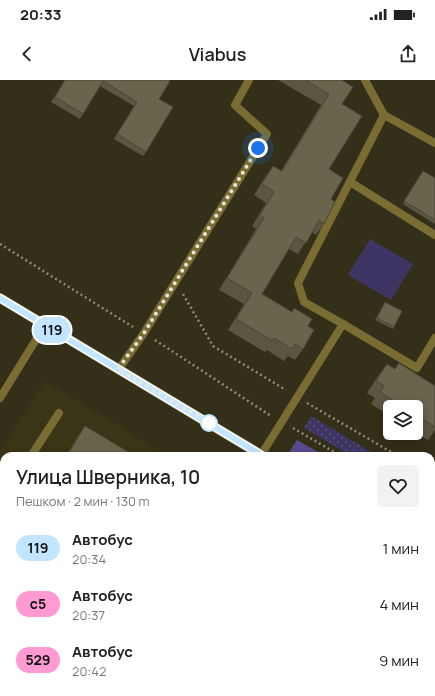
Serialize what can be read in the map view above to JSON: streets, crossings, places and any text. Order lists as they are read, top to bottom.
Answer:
{
  "lines": ["bus line 119"],
  "page": {
    "status": "20:33",
    "header": "Viabus",
    "on_map": "119",
    "heading": ["Улица Шверника, 10", "Пешком · 2 мин · 130 m"],
    "list": [
      {
        "mark": "119",
        "name": "Автобус",
        "note": "20:34",
        "value": "1 мин"
      },
      {
        "mark": "с5",
        "name": "Автобус",
        "note": "20:37",
        "value": "4 мин"
      },
      {
        "mark": "529",
        "name": "Автобус",
        "note": "20:42",
        "value": "9 мин"
      }
    ]
  }
}
